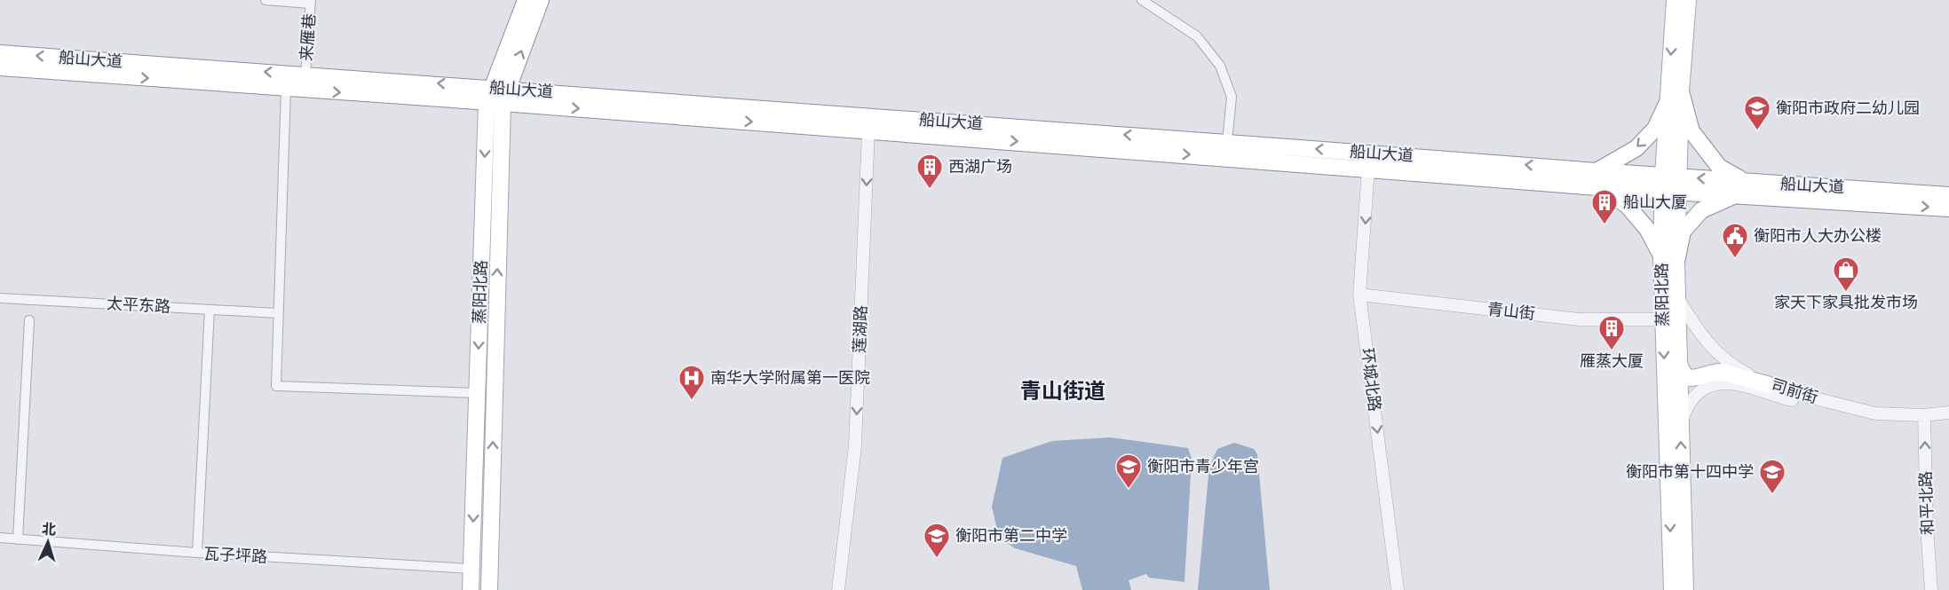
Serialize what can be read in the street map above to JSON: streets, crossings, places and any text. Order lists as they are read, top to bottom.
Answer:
{
  "streets": {
    "main road": ["船山大道", "蒸阳北路"],
    "street": [
      "来雁巷",
      "太平东路",
      "青山街",
      "莲湖路",
      "环城北路",
      "司前街",
      "和平北路",
      "瓦子坪路"
    ]
  },
  "crossings": [
    ["来雁巷", "船山大道"],
    ["船山大道", "蒸阳北路"],
    ["船山大道", "莲湖路"],
    ["船山大道", "环城北路"],
    ["蒸阳北路", "青山街"],
    ["蒸阳北路", "司前街"],
    ["蒸阳北路", "瓦子坪路"],
    ["青山街", "环城北路"],
    ["司前街", "和平北路"]
  ],
  "one_way": ["莲湖路", "环城北路", "和平北路"],
  "districts": ["青山街道"],
  "places": {
    "school or university": [
      "衡阳市政府二幼儿园",
      "衡阳市青少年宫",
      "衡阳市第十四中学",
      "衡阳市第二中学"
    ],
    "building": ["西湖广场", "船山大厦", "雁蒸大厦"],
    "public building": ["衡阳市人大办公楼"],
    "shop": ["家天下家具批发市场"],
    "hospital": ["南华大学附属第一医院"]
  },
  "north": "top"
}
